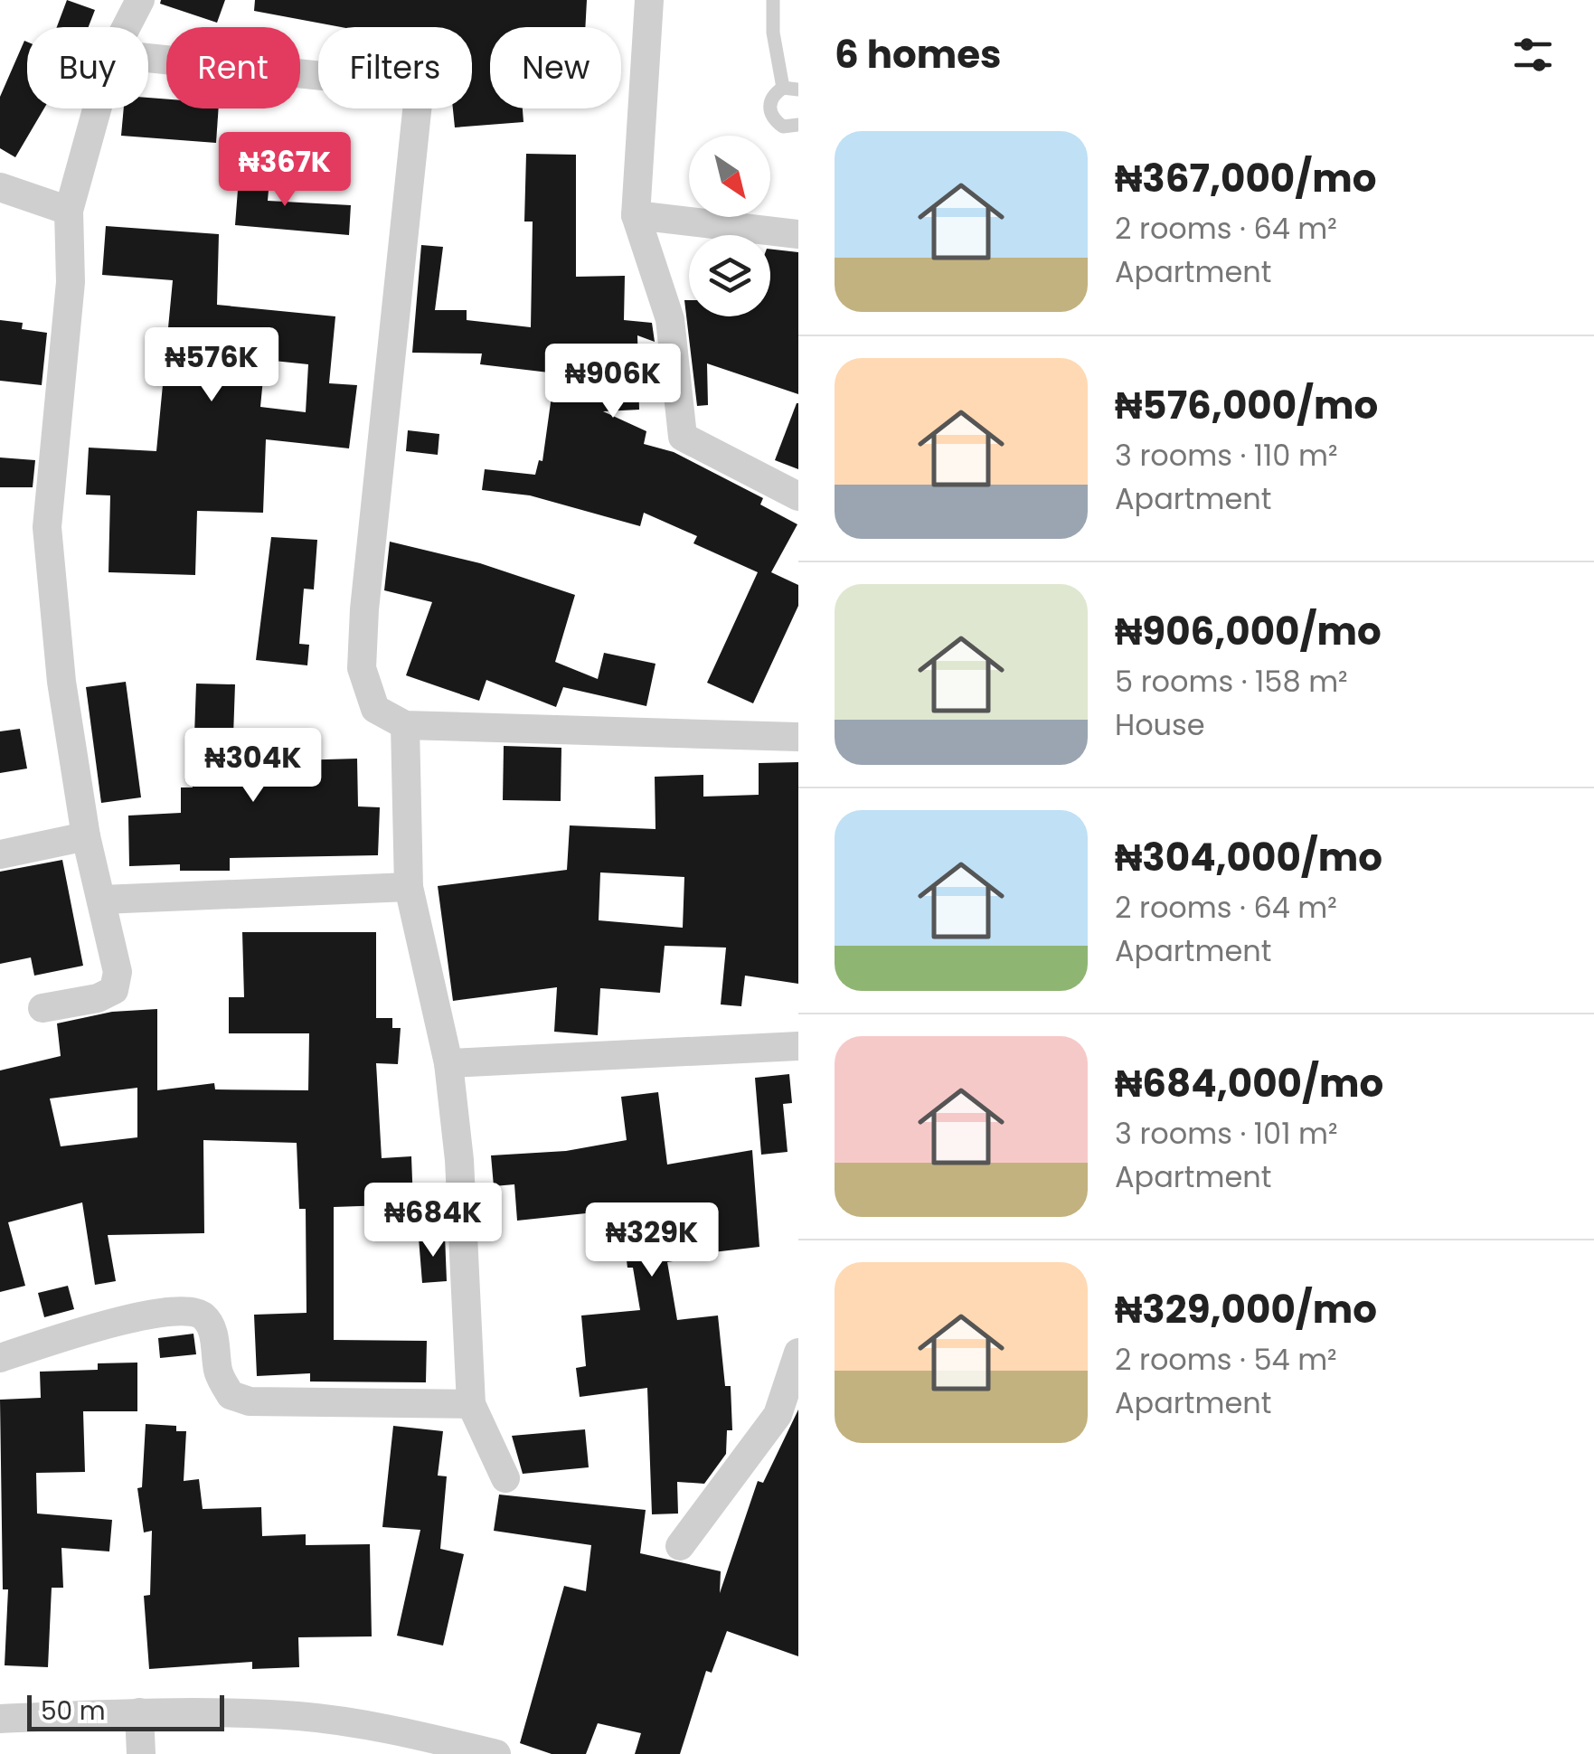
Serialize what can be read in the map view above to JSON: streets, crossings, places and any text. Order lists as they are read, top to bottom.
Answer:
{
  "scale_bar": "50 m",
  "north": "bottom right",
  "page": {
    "heading": "6 homes",
    "chip": [
      "Buy",
      "Rent",
      "Filters",
      "New"
    ],
    "list": [
      {
        "name": "₦367,000/mo",
        "note": "2 rooms · 64 m² · Apartment"
      },
      {
        "name": "₦576,000/mo",
        "note": "3 rooms · 110 m² · Apartment"
      },
      {
        "name": "₦906,000/mo",
        "note": "5 rooms · 158 m² · House"
      },
      {
        "name": "₦304,000/mo",
        "note": "2 rooms · 64 m² · Apartment"
      },
      {
        "name": "₦684,000/mo",
        "note": "3 rooms · 101 m² · Apartment"
      },
      {
        "name": "₦329,000/mo",
        "note": "2 rooms · 54 m² · Apartment"
      }
    ],
    "price": [
      "₦367K",
      "₦576K",
      "₦906K",
      "₦304K",
      "₦684K",
      "₦329K"
    ],
    "scale": "50 m"
  }
}
